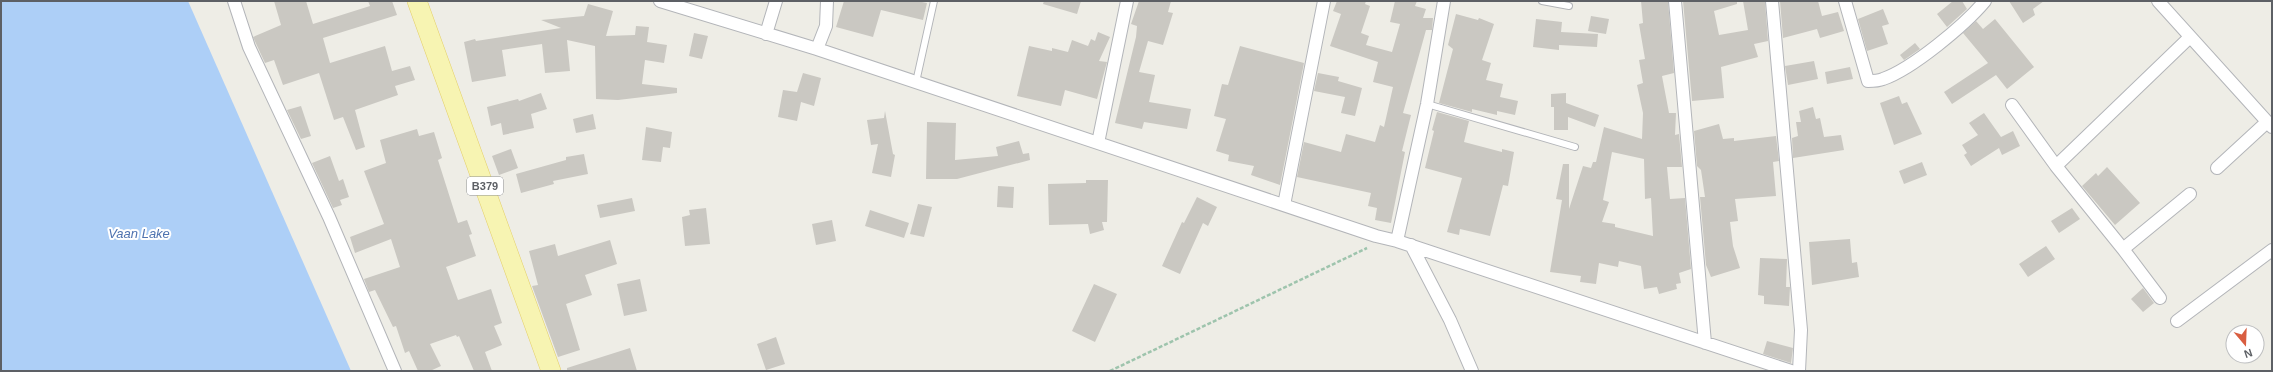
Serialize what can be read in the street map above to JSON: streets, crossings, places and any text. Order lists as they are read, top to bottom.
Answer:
{
  "streets": {
    "main road": ["B379"]
  },
  "water": ["Vaan Lake"],
  "north": "bottom"
}
